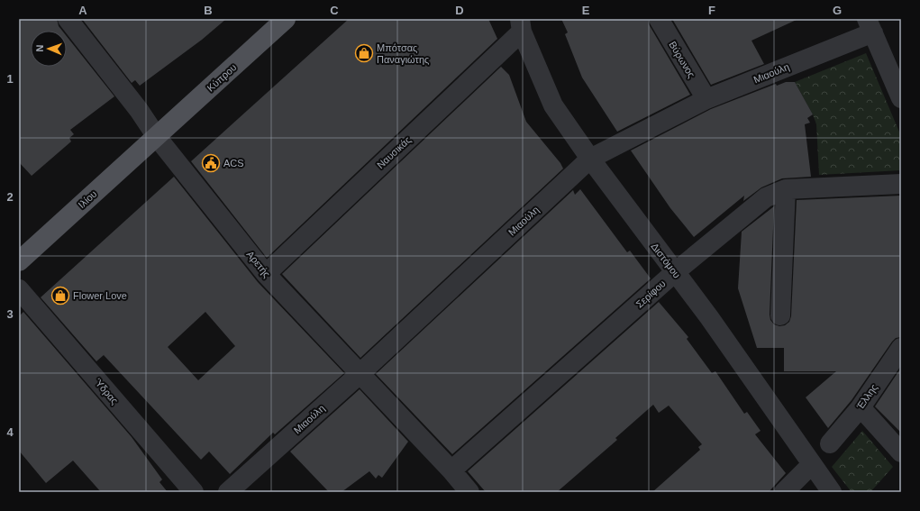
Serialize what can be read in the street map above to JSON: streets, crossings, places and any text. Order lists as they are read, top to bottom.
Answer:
{
  "streets": {
    "main road": ["Κύπρου", "Ιλίου"],
    "street": [
      "Βύρωνος",
      "Μιαούλη",
      "Ναυσικάς",
      "Διστόμου",
      "Αρετής",
      "Σερίφου",
      "Ύδρας",
      "Έλλης"
    ]
  },
  "crossings": [
    ["Βύρωνος", "Μιαούλη"],
    ["Μιαούλη", "Διστόμου"],
    ["Μιαούλη", "Αρετής"],
    ["Κύπρου", "Ιλίου"],
    ["Κύπρου", "Αρετής"],
    ["Ναυσικάς", "Διστόμου"],
    ["Ναυσικάς", "Αρετής"],
    ["Ιλίου", "Αρετής"],
    ["Διστόμου", "Σερίφου"],
    ["Αρετής", "Σερίφου"]
  ],
  "places": {
    "shop": ["Μπότσας Παναγιώτης", "Flower Love"],
    "public building": ["ACS"]
  },
  "north": "left",
  "grid": {
    "columns": [
      "A",
      "B",
      "C",
      "D",
      "E",
      "F",
      "G"
    ],
    "rows": [
      "1",
      "2",
      "3",
      "4"
    ]
  }
}
